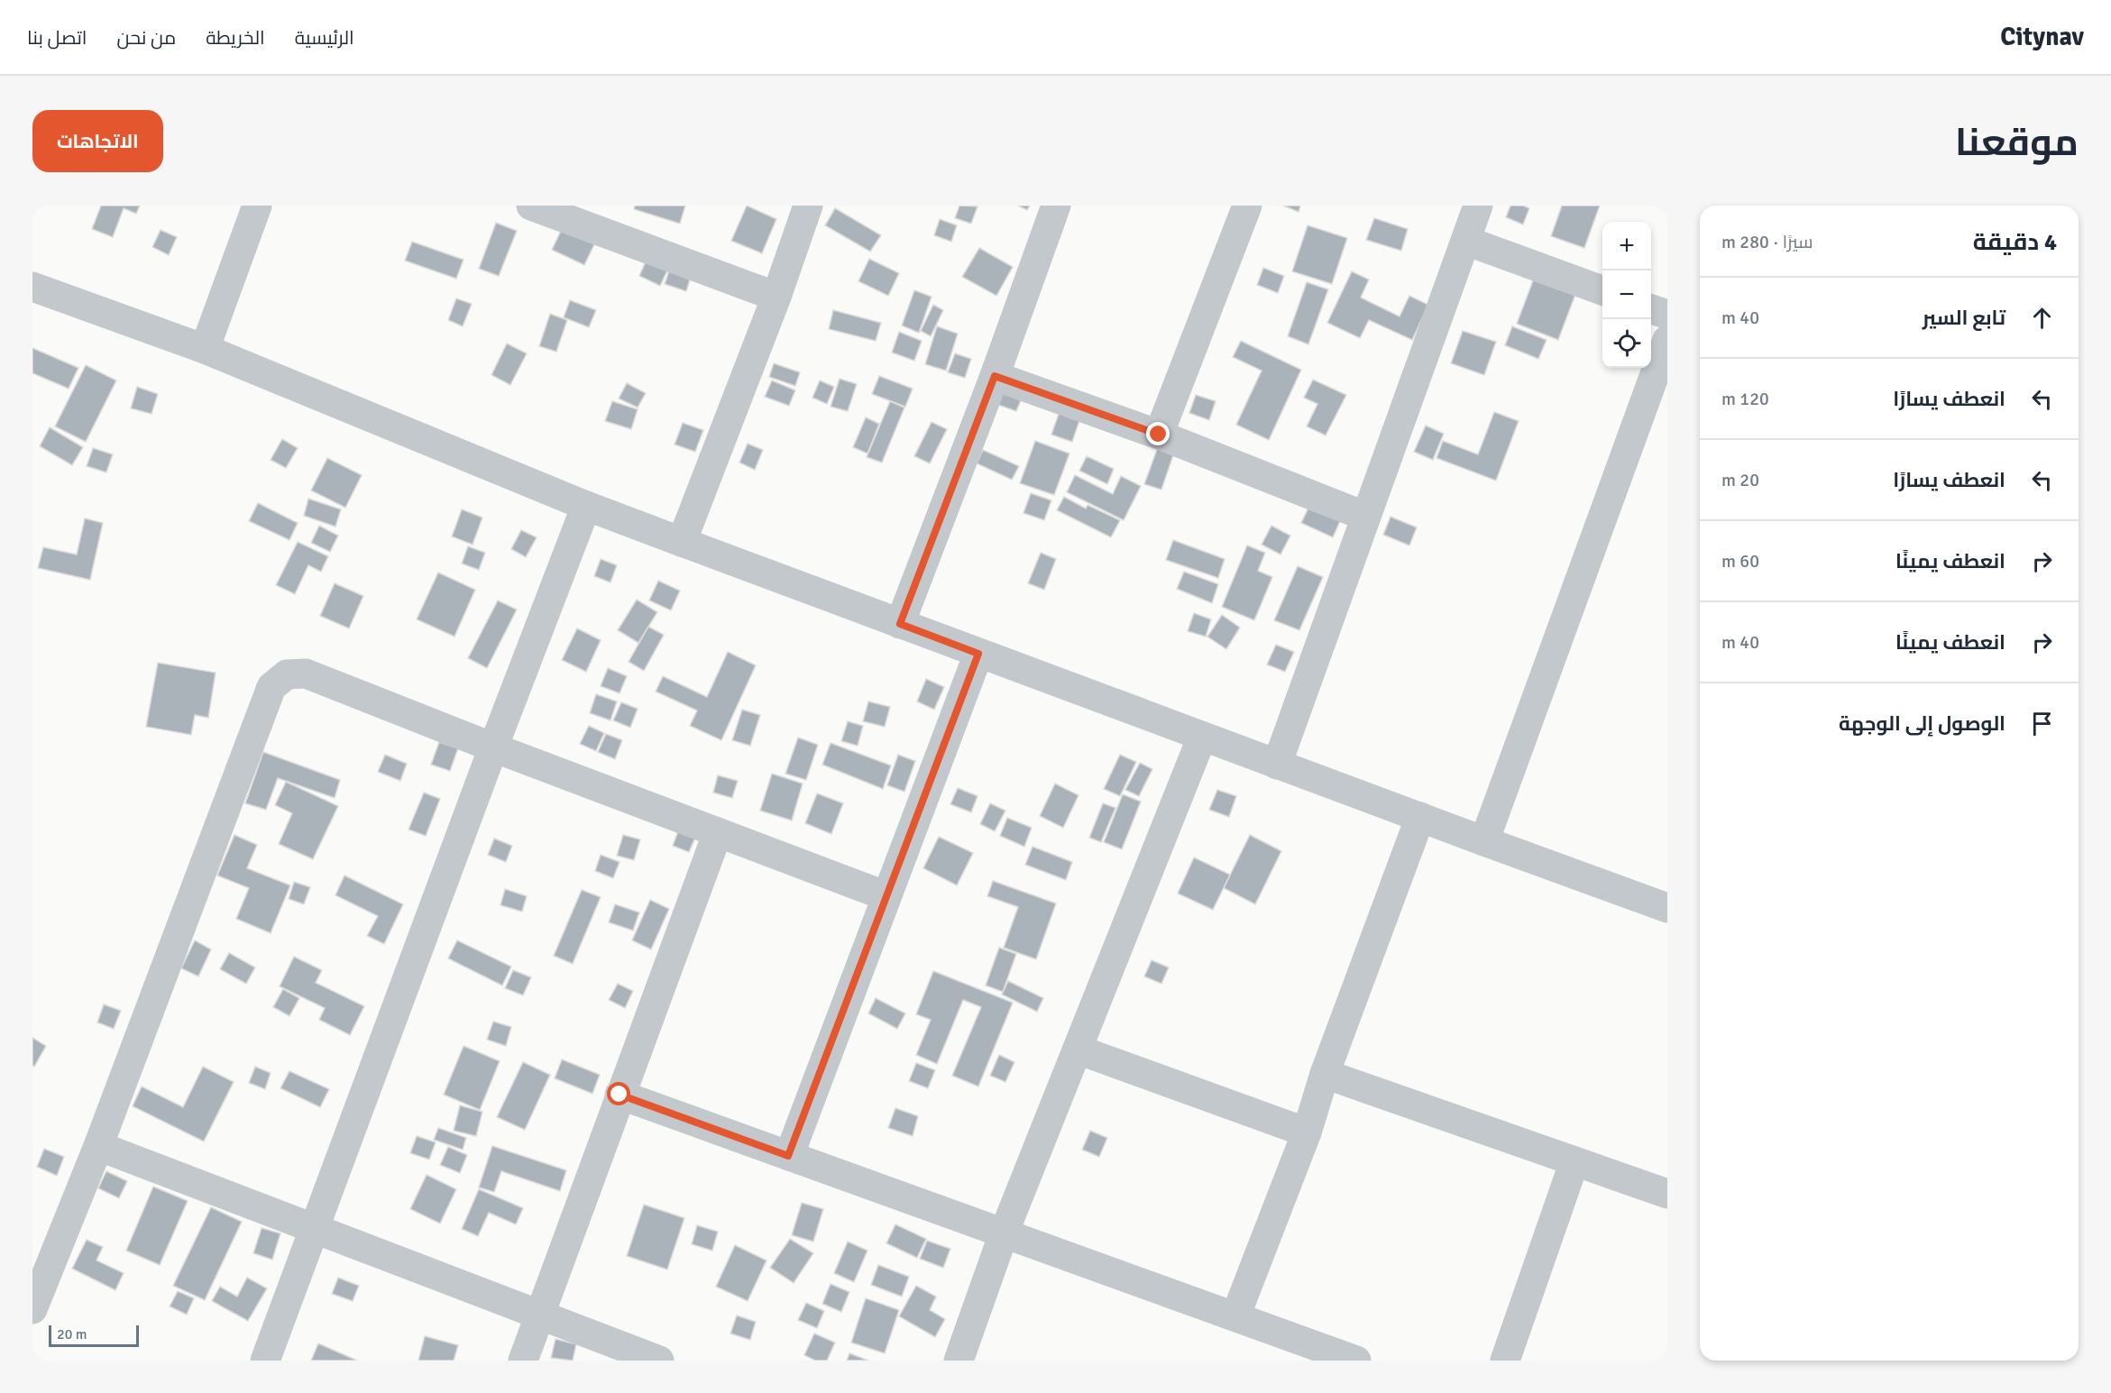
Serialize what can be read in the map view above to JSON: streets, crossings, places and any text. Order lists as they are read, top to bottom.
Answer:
{
  "scale_bar": "20 m",
  "page": {
    "header": "Citynav",
    "nav": [
      "الرئيسية",
      "الخريطة",
      "من نحن",
      "اتصل بنا"
    ],
    "title": "موقعنا",
    "buttons": "الاتجاهات",
    "heading": ["4 دقيقة", "سيرًا · 280 m"],
    "map_buttons": ["+", "−"],
    "list": [
      ["تابع السير", "40 m"],
      ["انعطف يسارًا", "120 m"],
      ["انعطف يسارًا", "20 m"],
      ["انعطف يمينًا", "60 m"],
      ["انعطف يمينًا", "40 m"],
      "الوصول إلى الوجهة"
    ],
    "scale": "20 m"
  }
}
